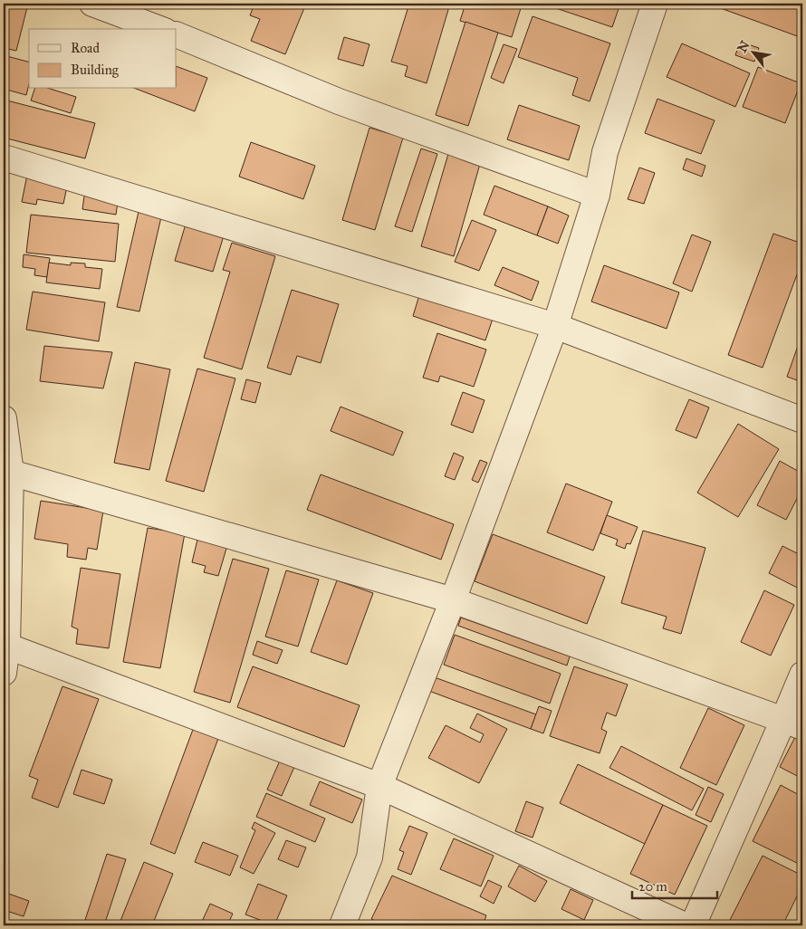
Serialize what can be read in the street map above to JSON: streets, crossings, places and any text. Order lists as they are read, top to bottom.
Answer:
{
  "legend": ["Road", "Building"],
  "scale_bar": "20 m",
  "north": "top left"
}
